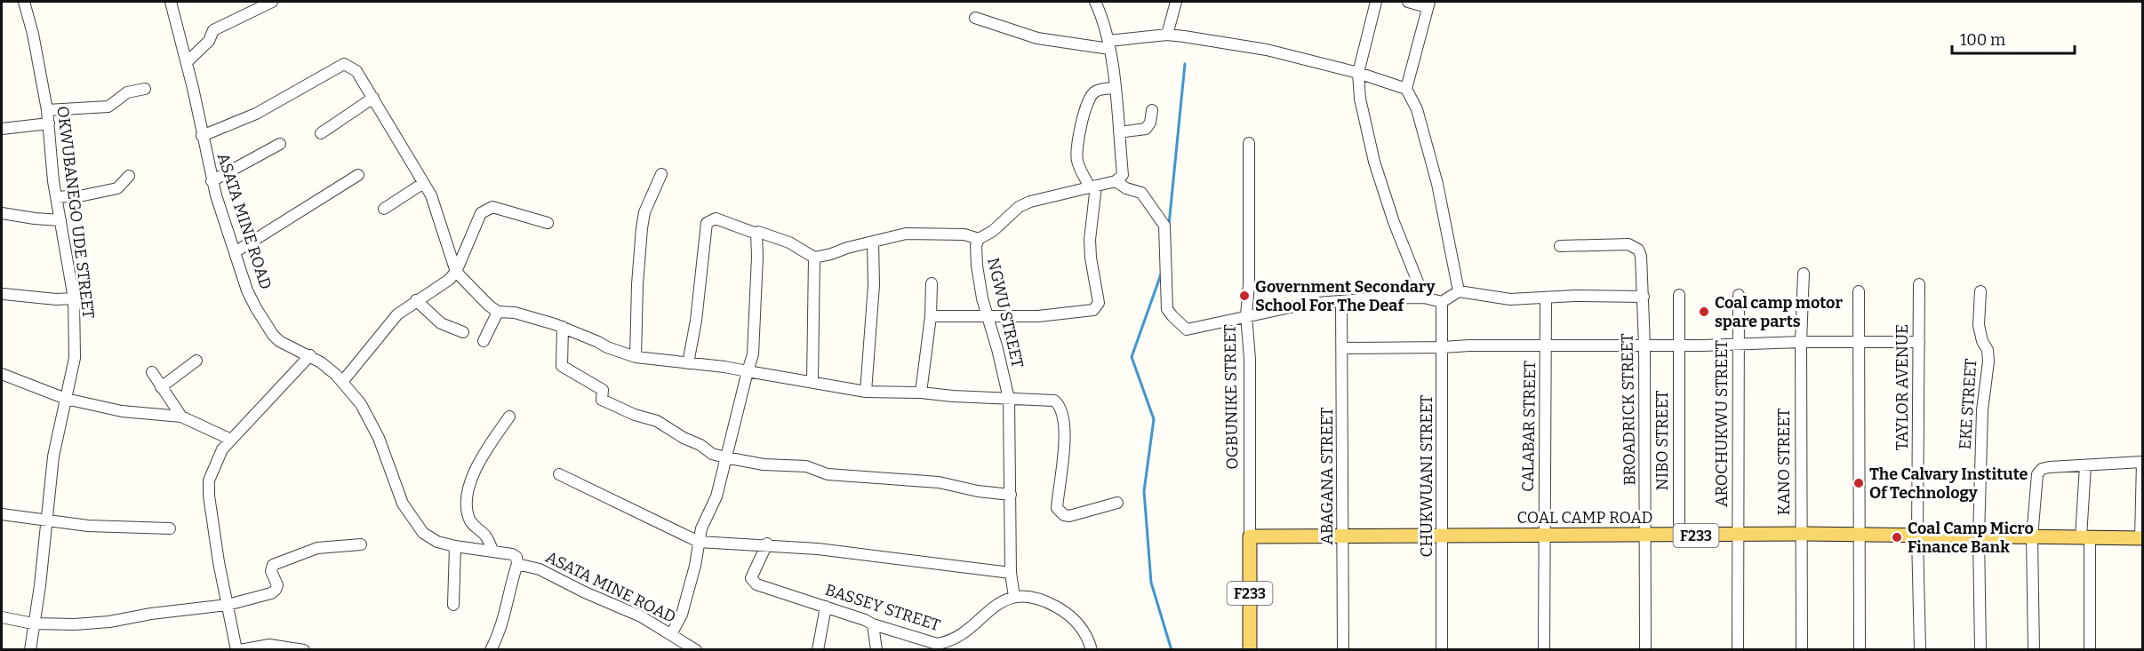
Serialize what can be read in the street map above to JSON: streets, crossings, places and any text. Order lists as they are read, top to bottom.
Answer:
{
  "streets": {
    "main road": ["OGBUNIKE STREET", "COAL CAMP ROAD", "F233"],
    "street": [
      "OKWUBANEGO UDE STREET",
      "ASATA MINE ROAD",
      "NGWU STREET",
      "TAYLOR AVENUE",
      "EKE STREET",
      "BROADRICK STREET",
      "AROCHUKWU STREET",
      "CALABAR STREET",
      "NIBO STREET",
      "KANO STREET",
      "ABAGANA STREET",
      "CHUKWUANI STREET",
      "BASSEY STREET"
    ]
  },
  "crossings": [
    ["NGWU STREET", "BASSEY STREET"],
    ["TAYLOR AVENUE", "COAL CAMP ROAD"],
    ["OGBUNIKE STREET", "COAL CAMP ROAD"],
    ["EKE STREET", "COAL CAMP ROAD"],
    ["BROADRICK STREET", "COAL CAMP ROAD"],
    ["AROCHUKWU STREET", "COAL CAMP ROAD"],
    ["CALABAR STREET", "COAL CAMP ROAD"],
    ["NIBO STREET", "COAL CAMP ROAD"],
    ["KANO STREET", "COAL CAMP ROAD"],
    ["ABAGANA STREET", "COAL CAMP ROAD"],
    ["CHUKWUANI STREET", "COAL CAMP ROAD"]
  ],
  "places": [
    "Government Secondary School For The Deaf",
    "Coal camp motor spare parts",
    "The Calvary Institute Of Technology",
    "Coal Camp Micro Finance Bank"
  ],
  "scale_bar": "100 m"
}
